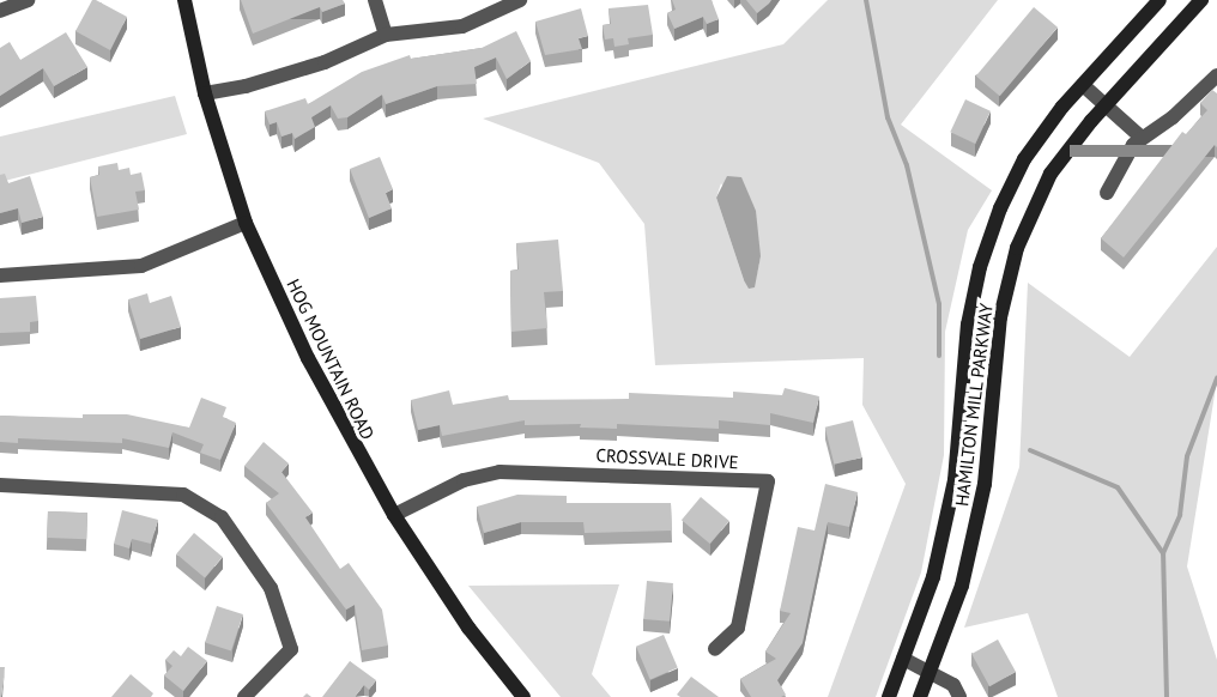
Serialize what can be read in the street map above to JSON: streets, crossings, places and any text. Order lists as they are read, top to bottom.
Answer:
{
  "streets": {
    "street": ["HOG MOUNTAIN ROAD", "HAMILTON MILL PARKWAY", "CROSSVALE DRIVE"]
  },
  "crossings": [
    ["HOG MOUNTAIN ROAD", "CROSSVALE DRIVE"]
  ]
}
